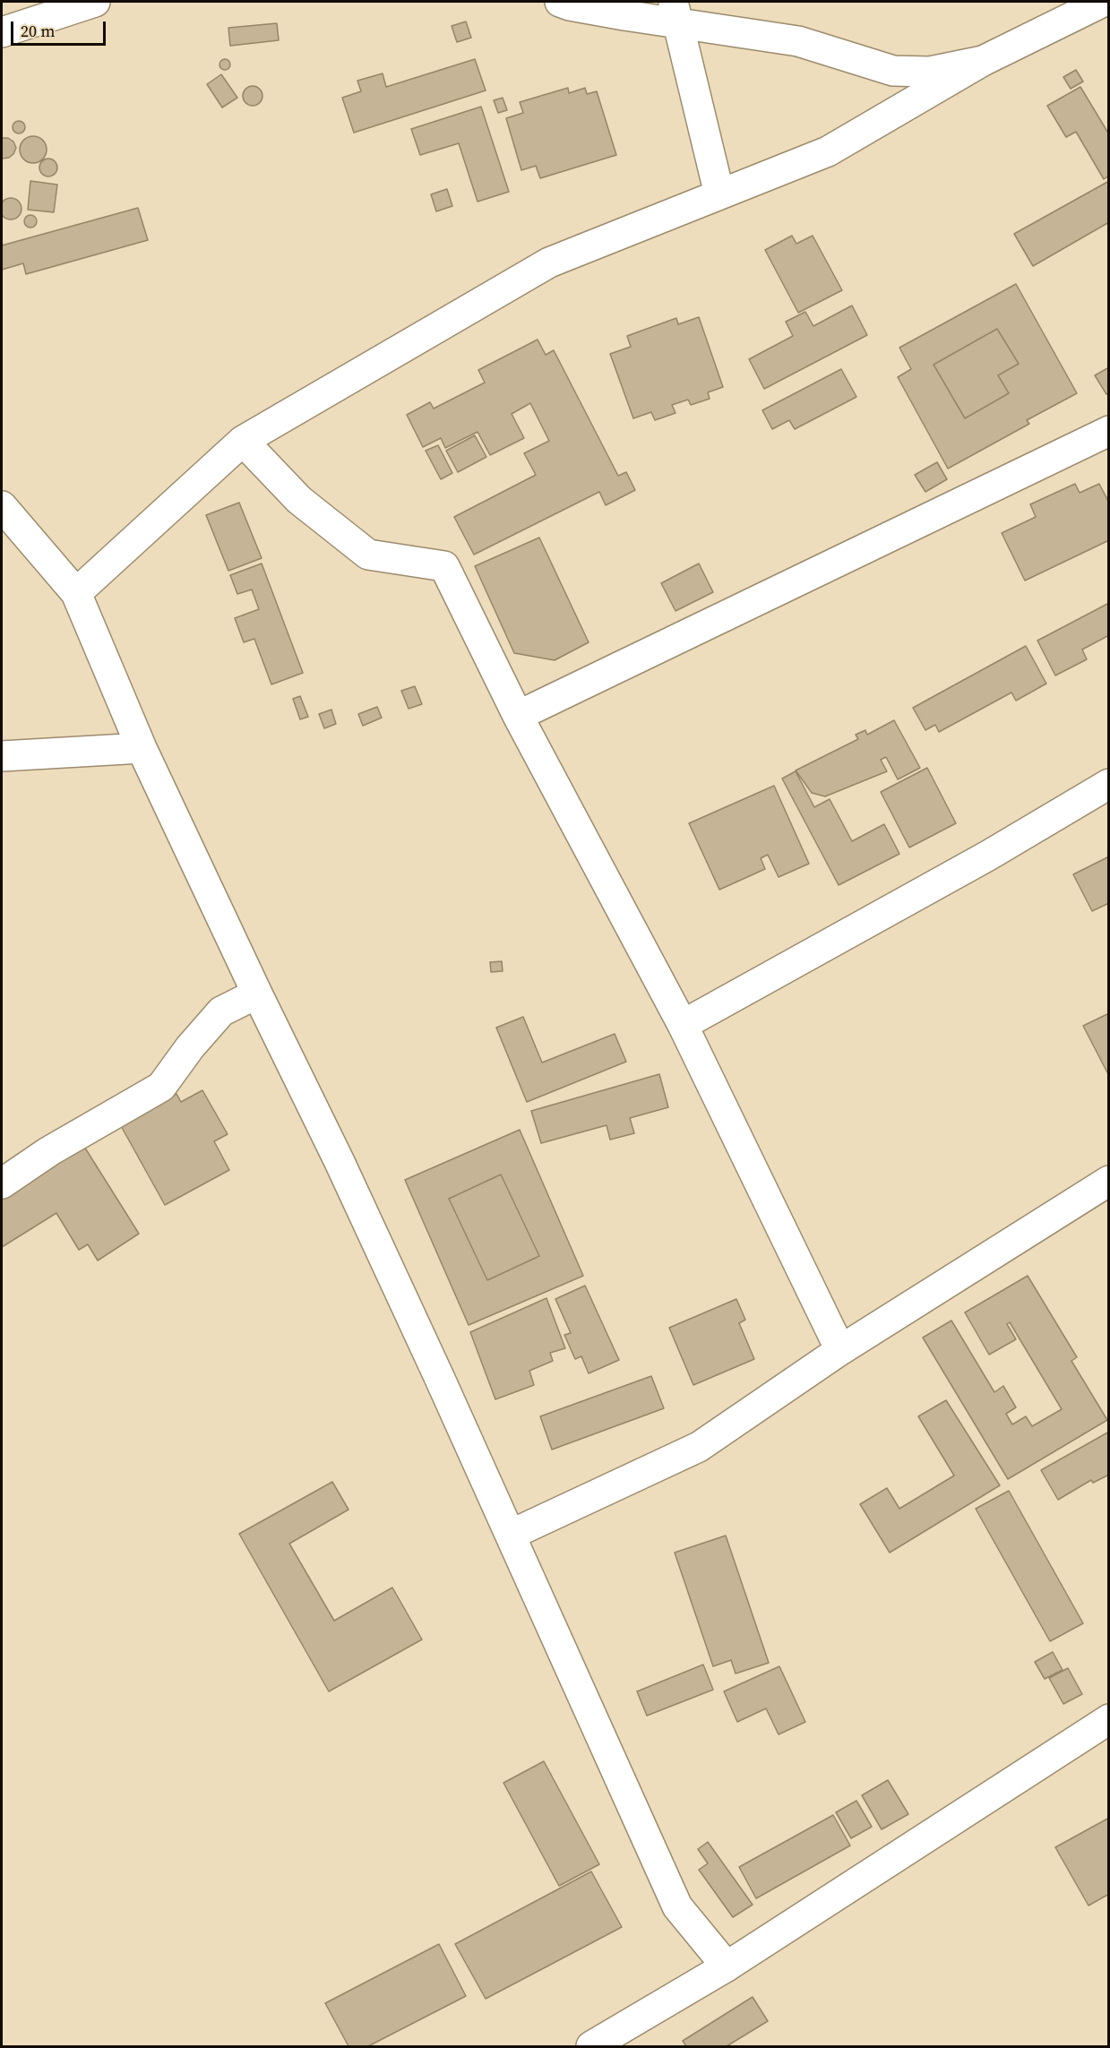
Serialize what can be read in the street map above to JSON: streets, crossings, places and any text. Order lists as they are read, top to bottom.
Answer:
{
  "scale_bar": "20 m"
}
